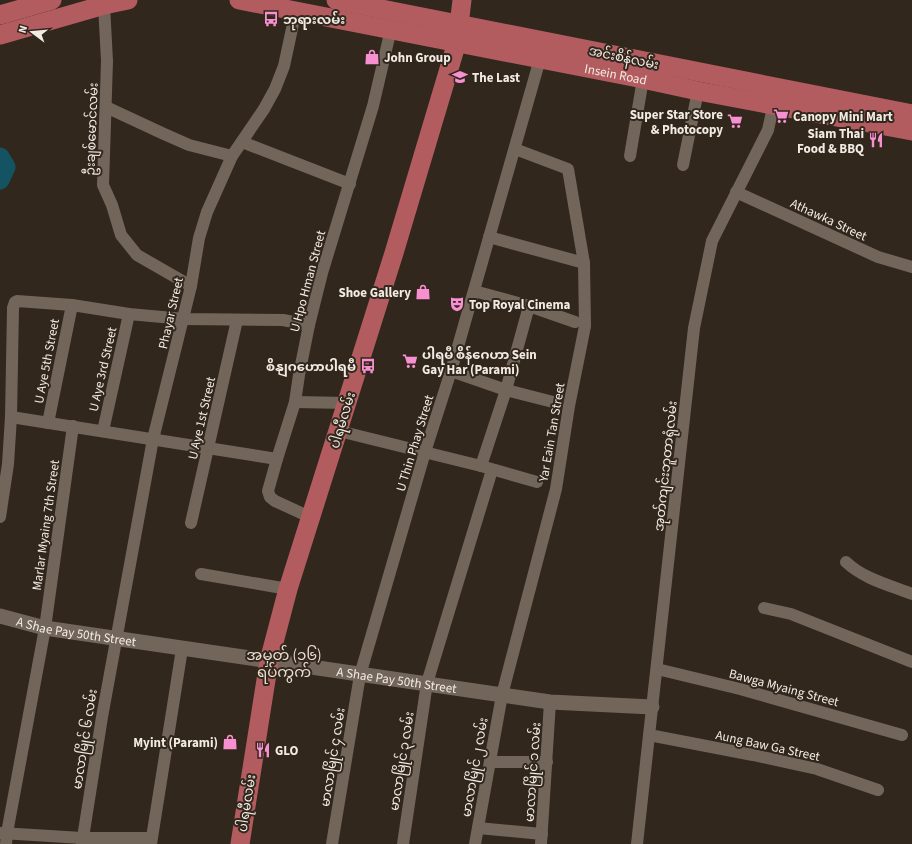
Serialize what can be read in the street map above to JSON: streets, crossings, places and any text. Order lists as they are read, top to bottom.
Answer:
{
  "streets": {
    "main road": ["အင်းစိန်လမ်း", "Insein Road", "ပါရမီလမ်း"],
    "street": [
      "ဦးချစ်မောင်လမ်း",
      "Athawka Street",
      "U Hpo Hman Street",
      "Phayar Street",
      "U Aye 5th Street",
      "U Aye 3rd Street",
      "U Aye 1st Street",
      "Yar Eain Tan Street",
      "U Thin Phay Street",
      "အုတ်ကျင်းဘူတာရုံလမ်း",
      "Marlar Myaing 7th Street",
      "A Shae Pay 50th Street",
      "Bawga Myaing Street",
      "မာလာမြိုင် ၆ လမ်း",
      "Aung Baw Ga Street",
      "မာလာမြိုင် ၄ လမ်း",
      "မာလာမြိုင် ၃ လမ်း",
      "မာလာမြိုင် ၂ လမ်း",
      "မာလာမြိုင် ၁ လမ်း"
    ]
  },
  "crossings": [
    ["အင်းစိန်လမ်း", "Insein Road"],
    ["အင်းစိန်လမ်း", "ပါရမီလမ်း"],
    ["အင်းစိန်လမ်း", "အုတ်ကျင်းဘူတာရုံလမ်း"],
    ["Insein Road", "ပါရမီလမ်း"],
    ["Insein Road", "U Thin Phay Street"],
    ["Insein Road", "အုတ်ကျင်းဘူတာရုံလမ်း"],
    ["ဦးချစ်မောင်လမ်း", "Phayar Street"],
    ["Athawka Street", "အုတ်ကျင်းဘူတာရုံလမ်း"],
    ["U Hpo Hman Street", "ပါရမီလမ်း"],
    ["Phayar Street", "A Shae Pay 50th Street"],
    ["Phayar Street", "မာလာမြိုင် ၆ လမ်း"],
    ["ပါရမီလမ်း", "A Shae Pay 50th Street"],
    ["Yar Eain Tan Street", "U Thin Phay Street"],
    ["Yar Eain Tan Street", "A Shae Pay 50th Street"],
    ["Yar Eain Tan Street", "မာလာမြိုင် ၂ လမ်း"],
    ["U Thin Phay Street", "A Shae Pay 50th Street"],
    ["U Thin Phay Street", "မာလာမြိုင် ၄ လမ်း"],
    ["အုတ်ကျင်းဘူတာရုံလမ်း", "A Shae Pay 50th Street"],
    ["အုတ်ကျင်းဘူတာရုံလမ်း", "Bawga Myaing Street"],
    ["အုတ်ကျင်းဘူတာရုံလမ်း", "Aung Baw Ga Street"],
    ["Marlar Myaing 7th Street", "A Shae Pay 50th Street"],
    ["A Shae Pay 50th Street", "မာလာမြိုင် ၆ လမ်း"],
    ["A Shae Pay 50th Street", "မာလာမြိုင် ၄ လမ်း"],
    ["A Shae Pay 50th Street", "မာလာမြိုင် ၃ လမ်း"],
    ["A Shae Pay 50th Street", "မာလာမြိုင် ၂ လမ်း"],
    ["A Shae Pay 50th Street", "မာလာမြိုင် ၁ လမ်း"]
  ],
  "districts": ["အမှတ် (၁၆) ရပ်ကွက်"],
  "places": {
    "bus stop": ["ဘုရားလမ်း", "စိနျဂဟောပါရမီ"],
    "shop": ["John Group", "Shoe Gallery", "Myint (Parami)"],
    "school or university": ["The Last"],
    "supermarket": ["Canopy Mini Mart", "Super Star Store & Photocopy", "ပါရမီ စိန်ဂေဟာ Sein Gay Har (Parami)"],
    "restaurant": ["Siam Thai Food & BBQ", "GLO"],
    "theatre": ["Top Royal Cinema"]
  },
  "north": "left"
}
